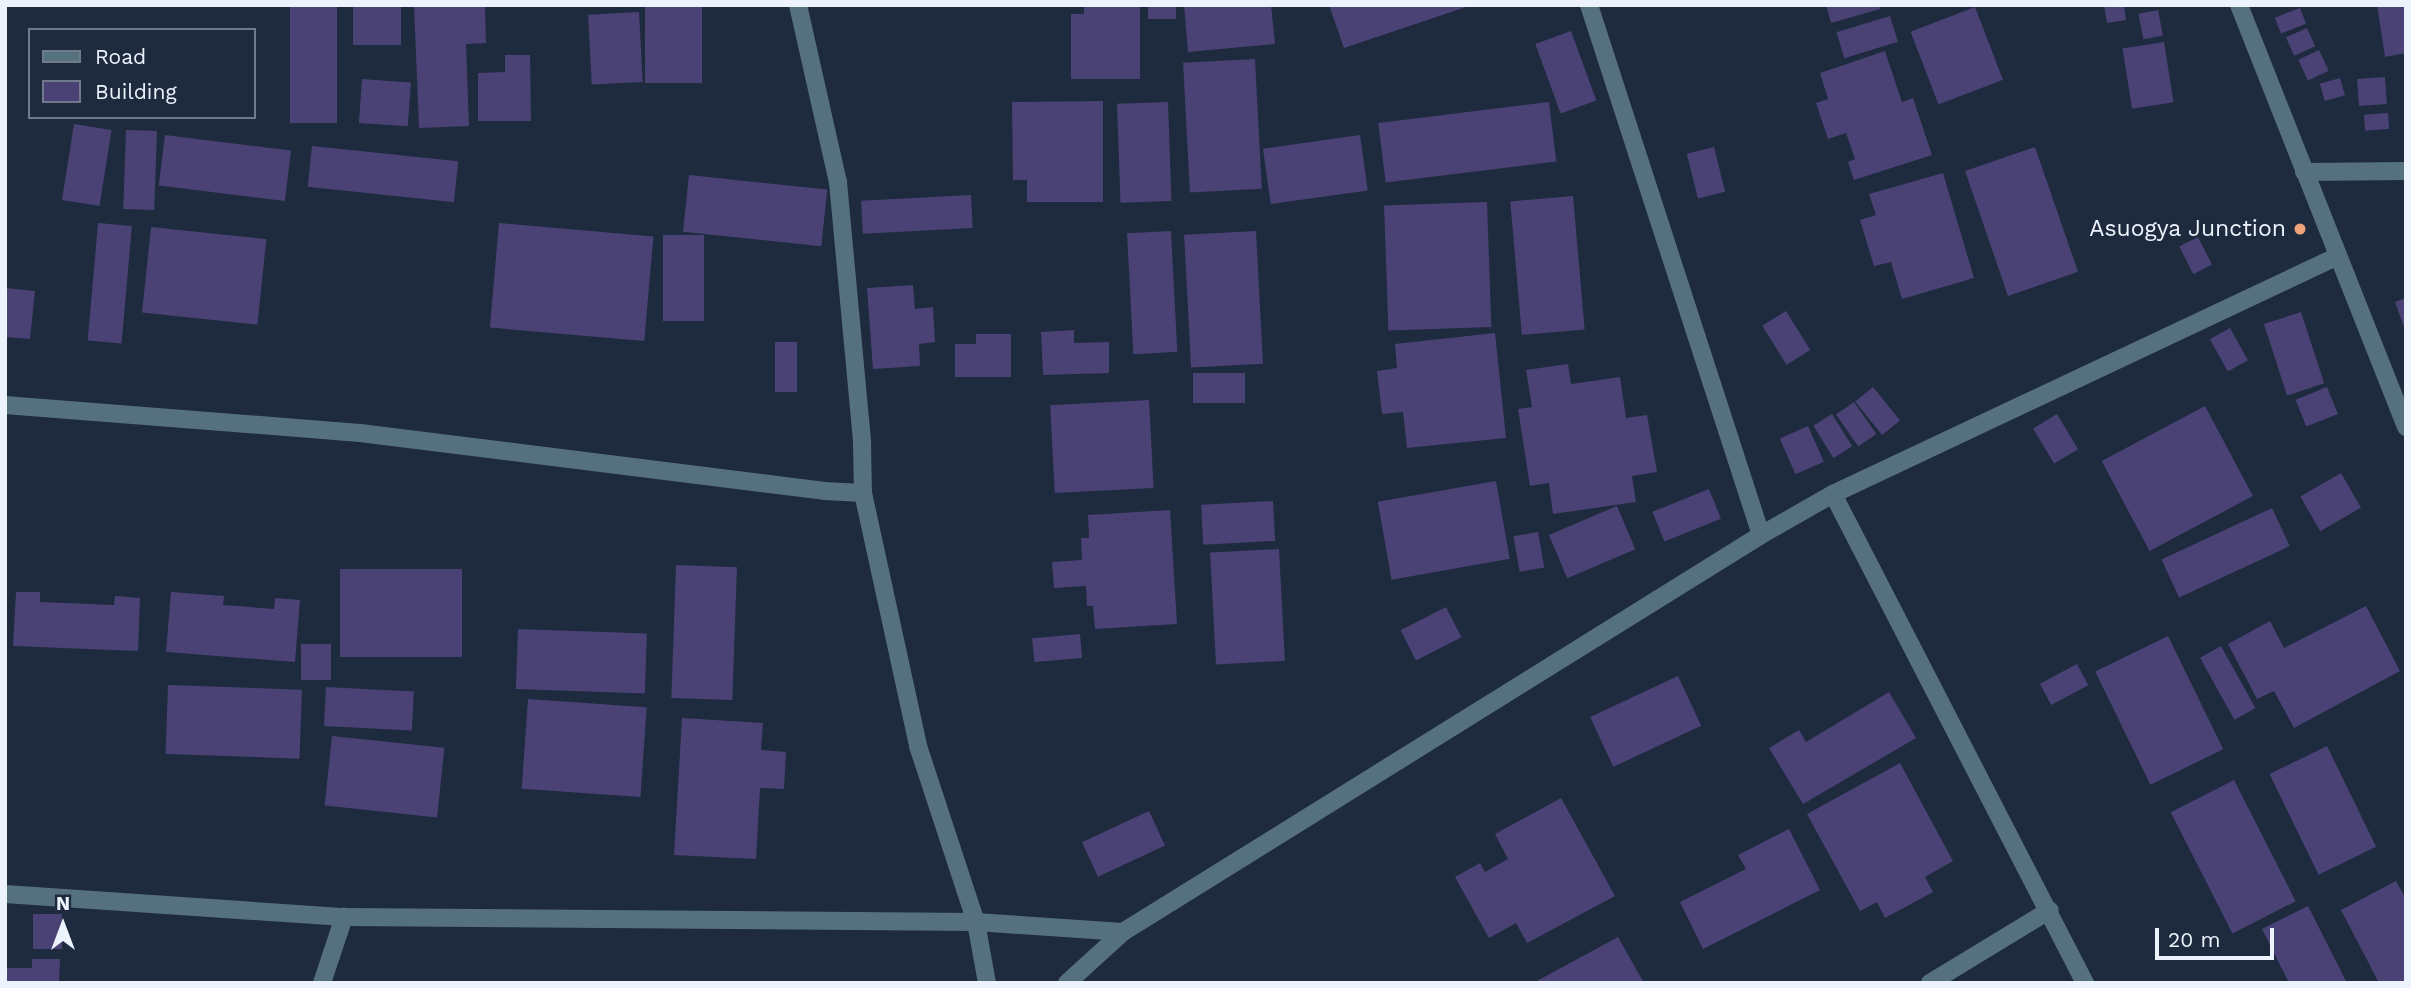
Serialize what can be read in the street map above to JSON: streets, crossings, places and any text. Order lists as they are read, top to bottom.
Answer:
{
  "places": ["Asuogya Junction"],
  "legend": ["Road", "Building"],
  "scale_bar": "20 m",
  "north": "top"
}
